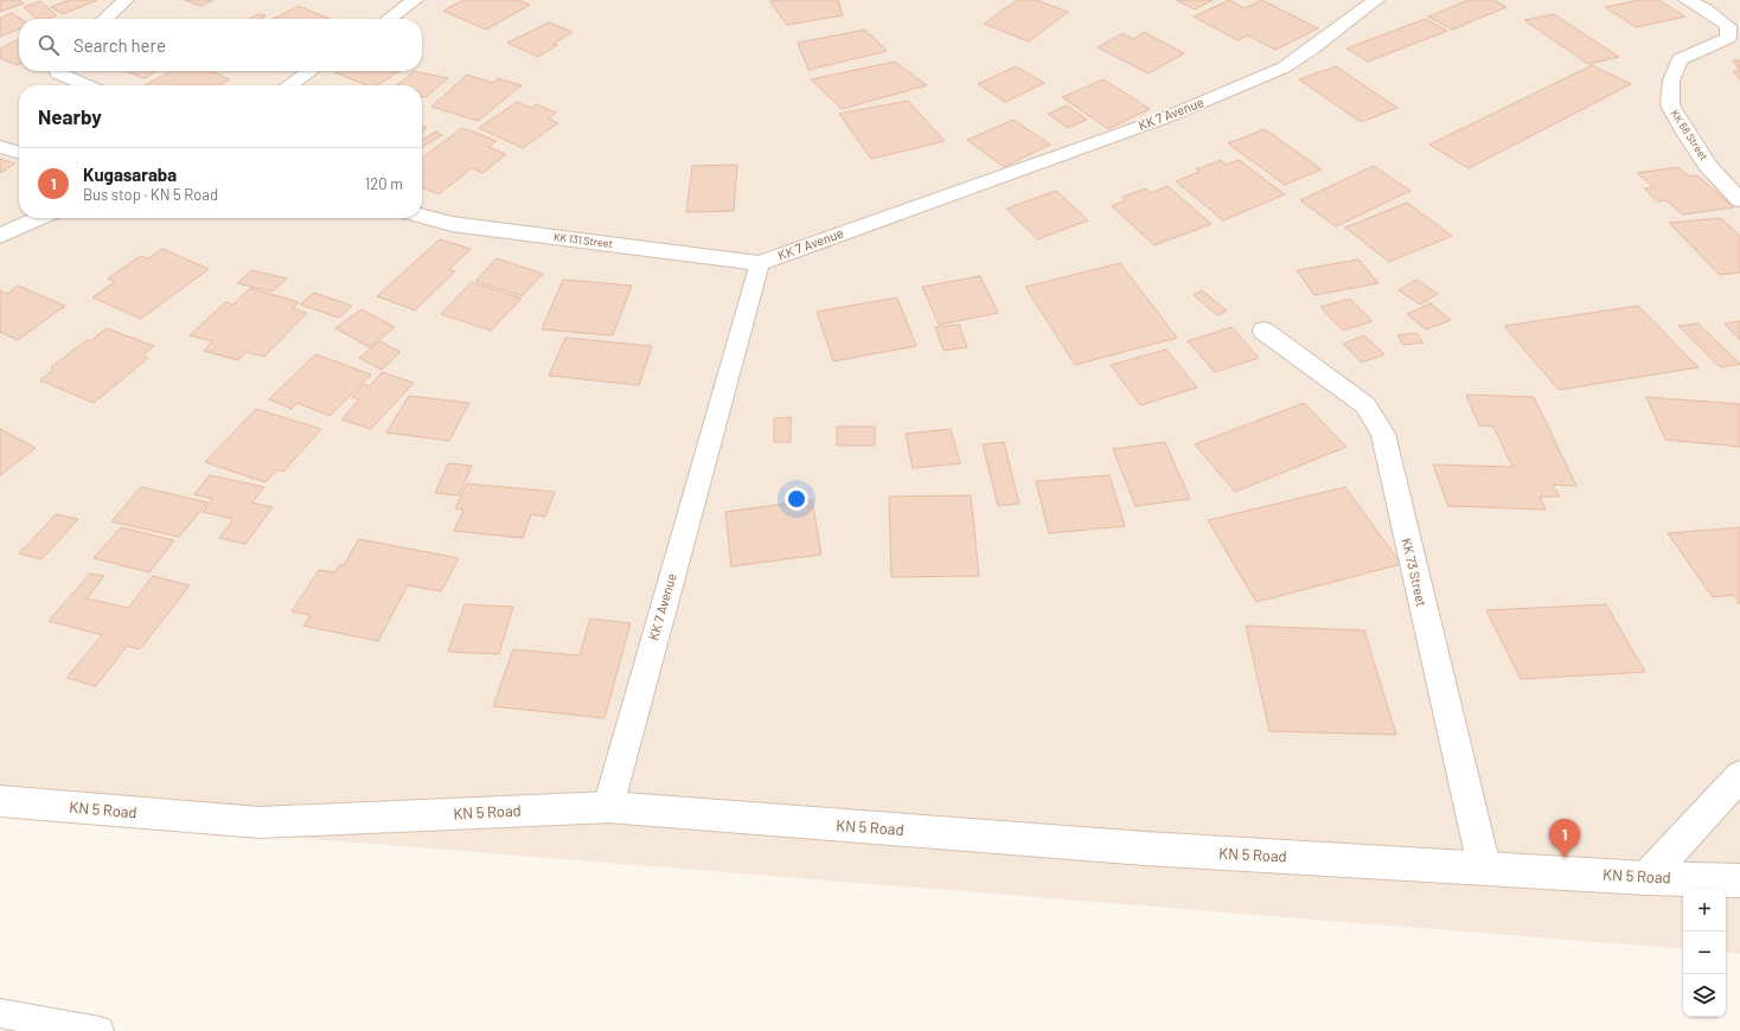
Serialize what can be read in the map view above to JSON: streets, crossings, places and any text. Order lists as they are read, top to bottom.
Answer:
{
  "streets": {
    "street": [
      "KK 7 Avenue",
      "KK 68 Street",
      "KK 131 Street",
      "KK 73 Street",
      "KN 5 Road"
    ]
  },
  "crossings": [
    ["KK 7 Avenue", "KK 131 Street"],
    ["KK 7 Avenue", "KN 5 Road"],
    ["KK 73 Street", "KN 5 Road"]
  ],
  "page": {
    "search": "Search here",
    "heading": "Nearby",
    "list": [
      {
        "mark": "1",
        "name": "Kugasaraba",
        "note": "Bus stop · KN 5 Road",
        "value": "120 m"
      }
    ],
    "pins": "1",
    "map_buttons": ["+", "−"]
  }
}
